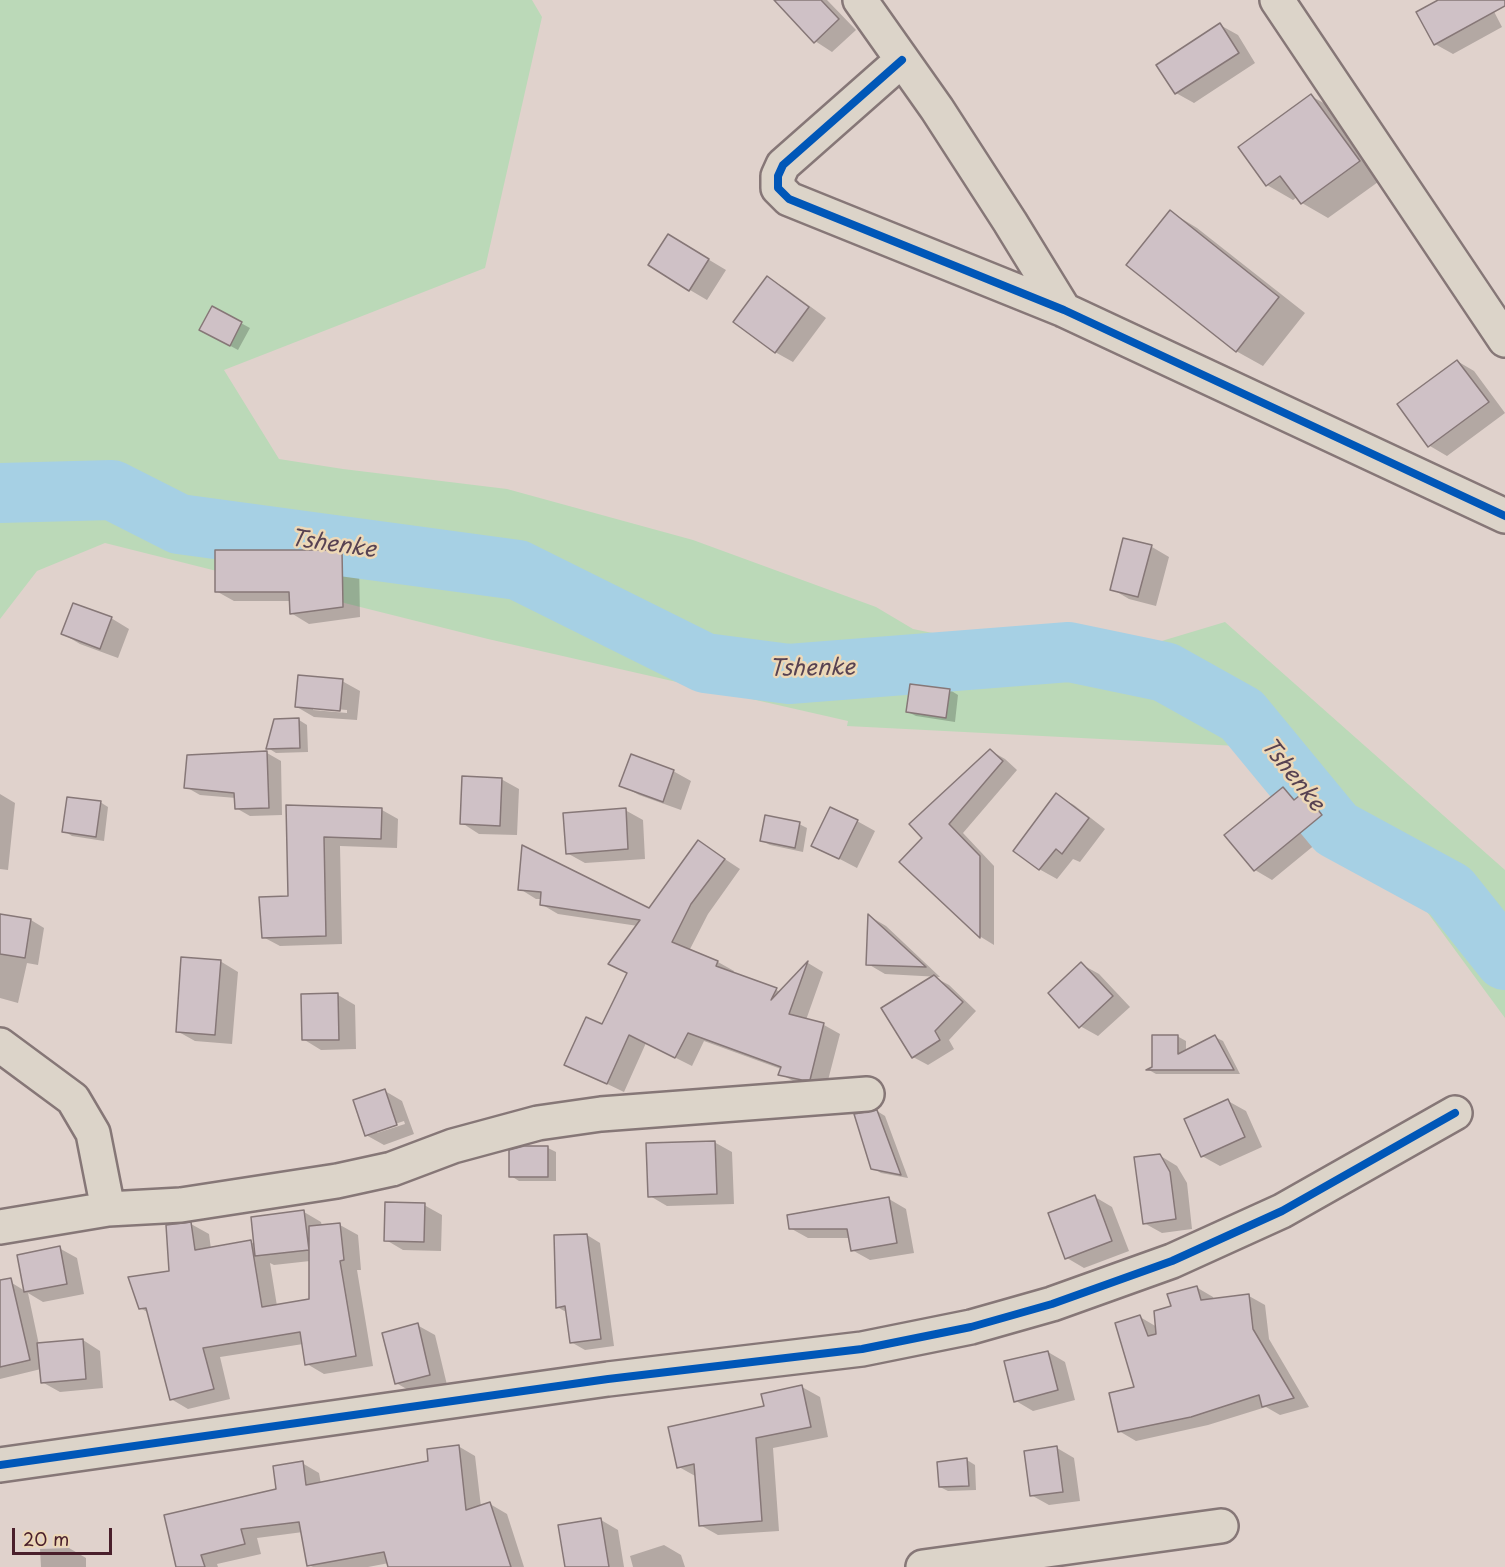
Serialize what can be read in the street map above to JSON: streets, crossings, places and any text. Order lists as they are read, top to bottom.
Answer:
{
  "water": ["Tshenke"],
  "scale_bar": "20 m"
}
